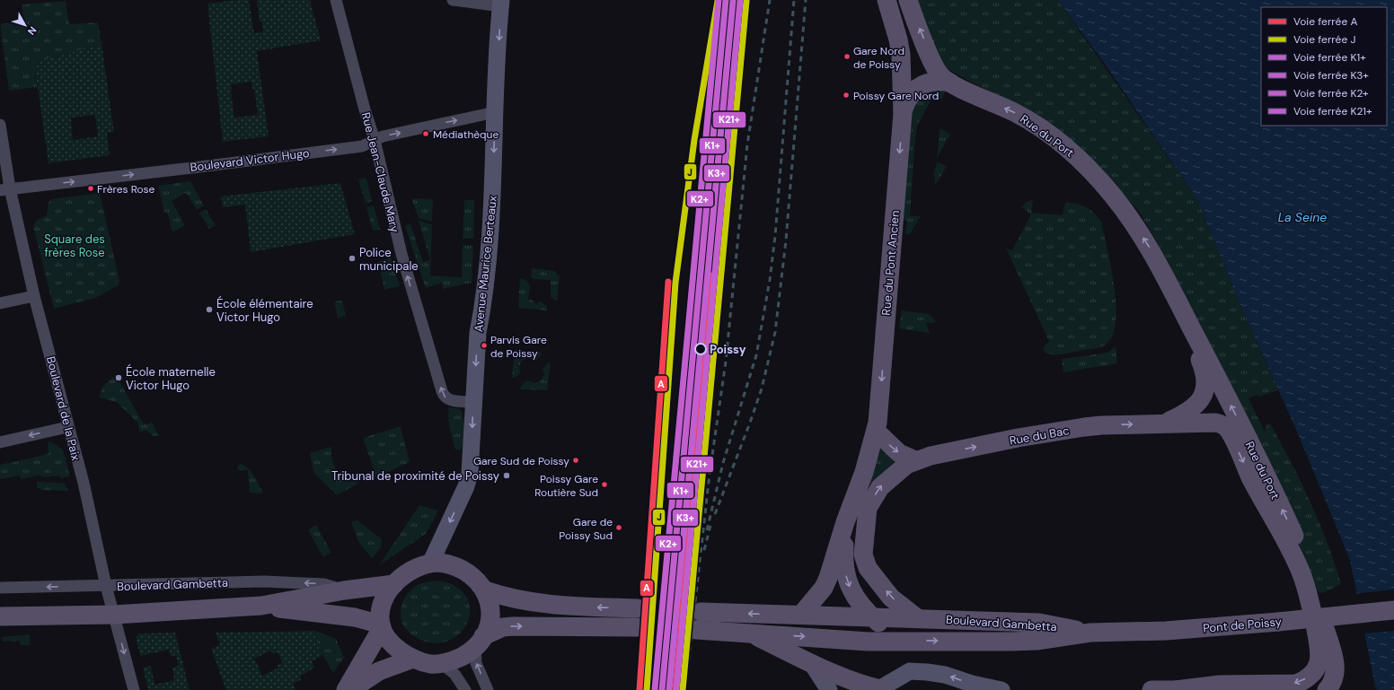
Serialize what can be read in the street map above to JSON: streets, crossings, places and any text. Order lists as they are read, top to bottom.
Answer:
{
  "streets": {
    "main road": [
      "Rue du Port",
      "Rue du Pont Ancien",
      "Rue du Bac",
      "Boulevard Gambetta",
      "Pont de Poissy"
    ],
    "street": [
      "Boulevard Victor Hugo",
      "Rue Jean-Claude Mary",
      "Avenue Maurice Berteaux",
      "Boulevard de la Paix"
    ]
  },
  "crossings": [
    ["Rue du Port", "Rue du Bac"],
    ["Boulevard Victor Hugo", "Rue Jean-Claude Mary"],
    ["Boulevard Victor Hugo", "Avenue Maurice Berteaux"],
    ["Boulevard Victor Hugo", "Boulevard de la Paix"],
    ["Rue Jean-Claude Mary", "Avenue Maurice Berteaux"],
    ["Rue du Pont Ancien", "Boulevard Gambetta"],
    ["Avenue Maurice Berteaux", "Boulevard Gambetta"],
    ["Boulevard de la Paix", "Boulevard Gambetta"],
    ["Boulevard Gambetta", "Pont de Poissy"]
  ],
  "one_way": [
    "Rue du Port",
    "Boulevard Victor Hugo",
    "Rue Jean-Claude Mary",
    "Rue du Pont Ancien",
    "Avenue Maurice Berteaux"
  ],
  "water": ["La Seine"],
  "parks": ["Square des frères Rose"],
  "places": [
    "Gare Nord de Poissy",
    "Poissy Gare Nord",
    "Médiathèque",
    "Frères Rose",
    "Police municipale",
    "École élémentaire Victor Hugo",
    "Parvis Gare de Poissy",
    "Poissy",
    "École maternelle Victor Hugo",
    "Gare Sud de Poissy",
    "Tribunal de proximité de Poissy",
    "Poissy Gare Routière Sud",
    "Gare de Poissy Sud"
  ],
  "lines": [
    "rail line K1+",
    "rail line K2+",
    "rail line J",
    "rail line K3+",
    "rail line K21+",
    "rail line A"
  ],
  "legend": [
    "Voie ferrée A",
    "Voie ferrée J",
    "Voie ferrée K1+",
    "Voie ferrée K3+",
    "Voie ferrée K2+",
    "Voie ferrée K21+"
  ],
  "north": "bottom right"
}
